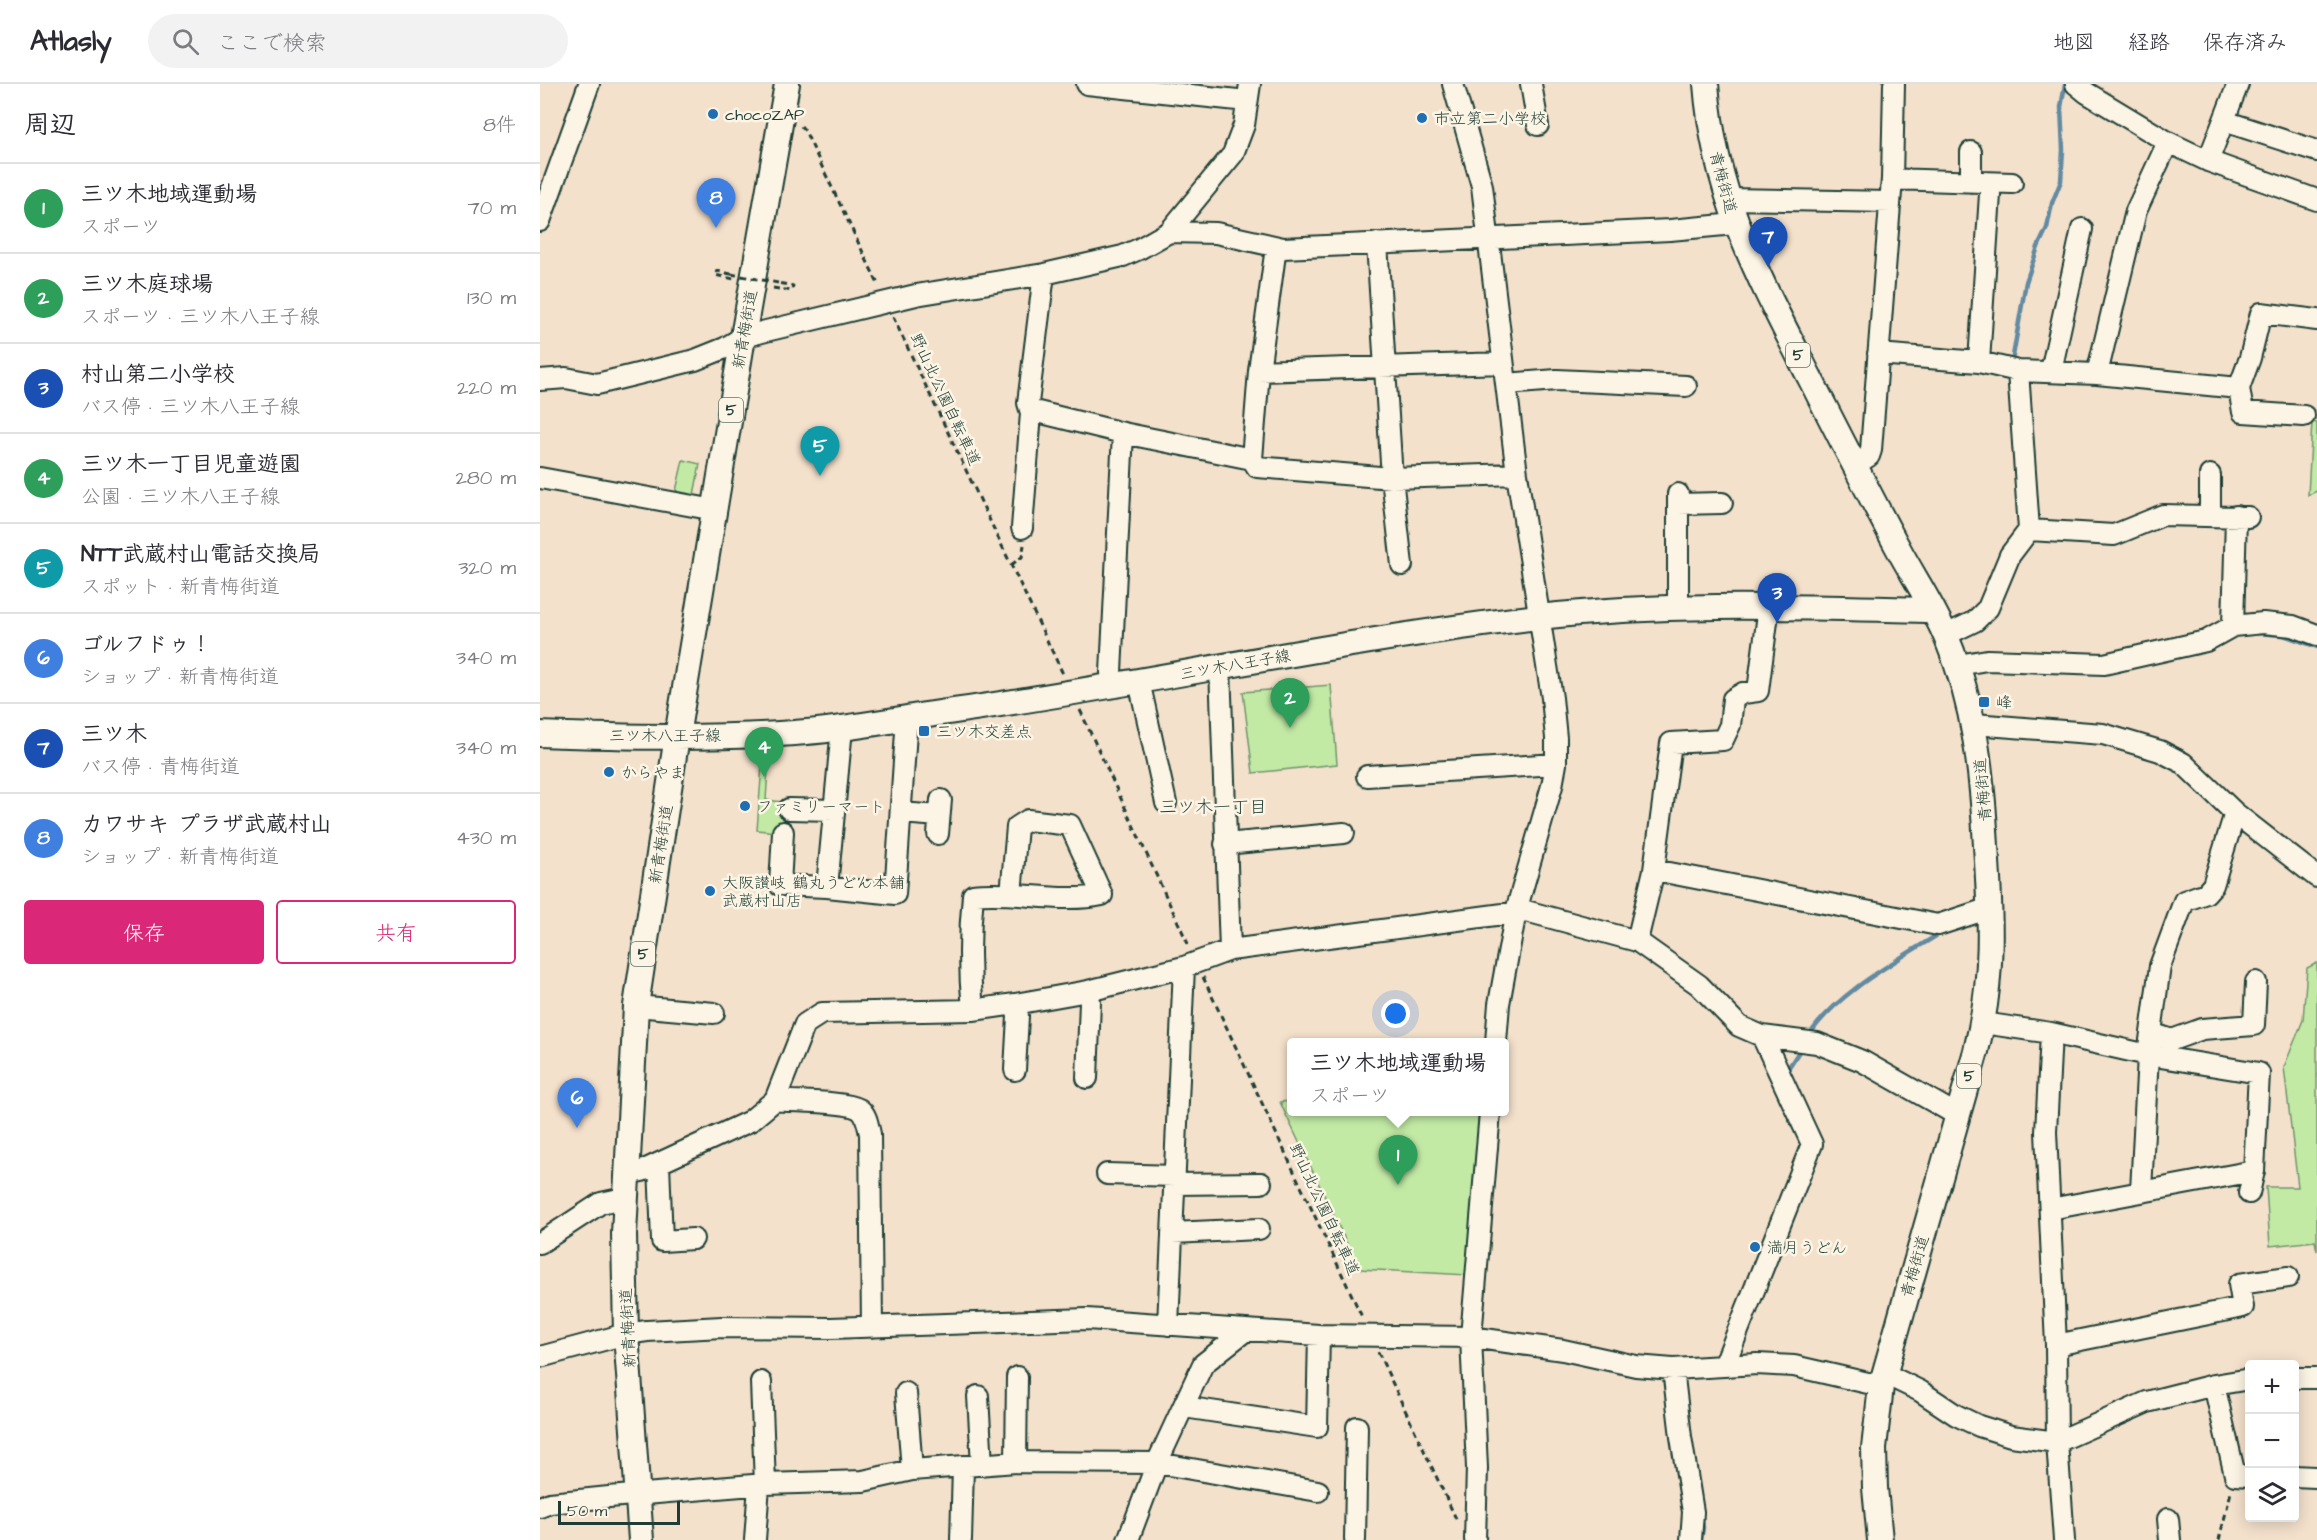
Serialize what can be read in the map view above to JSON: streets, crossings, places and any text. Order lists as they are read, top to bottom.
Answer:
{
  "streets": {
    "main road": [
      "青梅街道",
      "新青梅街道",
      "5",
      "三ツ木八王子線"
    ],
    "path": ["野山北公園自転車道"]
  },
  "crossings": [
    ["青梅街道", "三ツ木八王子線"],
    ["新青梅街道", "三ツ木八王子線"]
  ],
  "districts": ["三ツ木一丁目"],
  "places": {
    "other": [
      "chocoZAP",
      "市立第二小学校",
      "からやま",
      "ファミリーマート",
      "大阪讃岐 鶴丸うどん本舗 武蔵村山店",
      "満月うどん"
    ],
    "transit": ["峰", "三ツ木交差点"]
  },
  "scale_bar": "50 m",
  "page": {
    "header": "Atlasly",
    "search": "ここで検索",
    "nav": ["地図", "経路", "保存済み"],
    "heading": ["周辺", "8件"],
    "list": [
      {
        "mark": "1",
        "name": "三ツ木地域運動場",
        "note": "スポーツ",
        "value": "70 m"
      },
      {
        "mark": "2",
        "name": "三ツ木庭球場",
        "note": "スポーツ · 三ツ木八王子線",
        "value": "130 m"
      },
      {
        "mark": "3",
        "name": "村山第二小学校",
        "note": "バス停 · 三ツ木八王子線",
        "value": "220 m"
      },
      {
        "mark": "4",
        "name": "三ツ木一丁目児童遊園",
        "note": "公園 · 三ツ木八王子線",
        "value": "280 m"
      },
      {
        "mark": "5",
        "name": "NTT武蔵村山電話交換局",
        "note": "スポット · 新青梅街道",
        "value": "320 m"
      },
      {
        "mark": "6",
        "name": "ゴルフドゥ！",
        "note": "ショップ · 新青梅街道",
        "value": "340 m"
      },
      {
        "mark": "7",
        "name": "三ツ木",
        "note": "バス停 · 青梅街道",
        "value": "340 m"
      },
      {
        "mark": "8",
        "name": "カワサキ プラザ武蔵村山",
        "note": "ショップ · 新青梅街道",
        "value": "430 m"
      }
    ],
    "pins": [
      "8",
      "7",
      "5",
      "3",
      "2",
      "4",
      "6",
      "1"
    ],
    "buttons": ["保存", "共有"],
    "popup": ["三ツ木地域運動場", "スポーツ"],
    "map_buttons": ["+", "−"],
    "scale": "50 m"
  }
}
